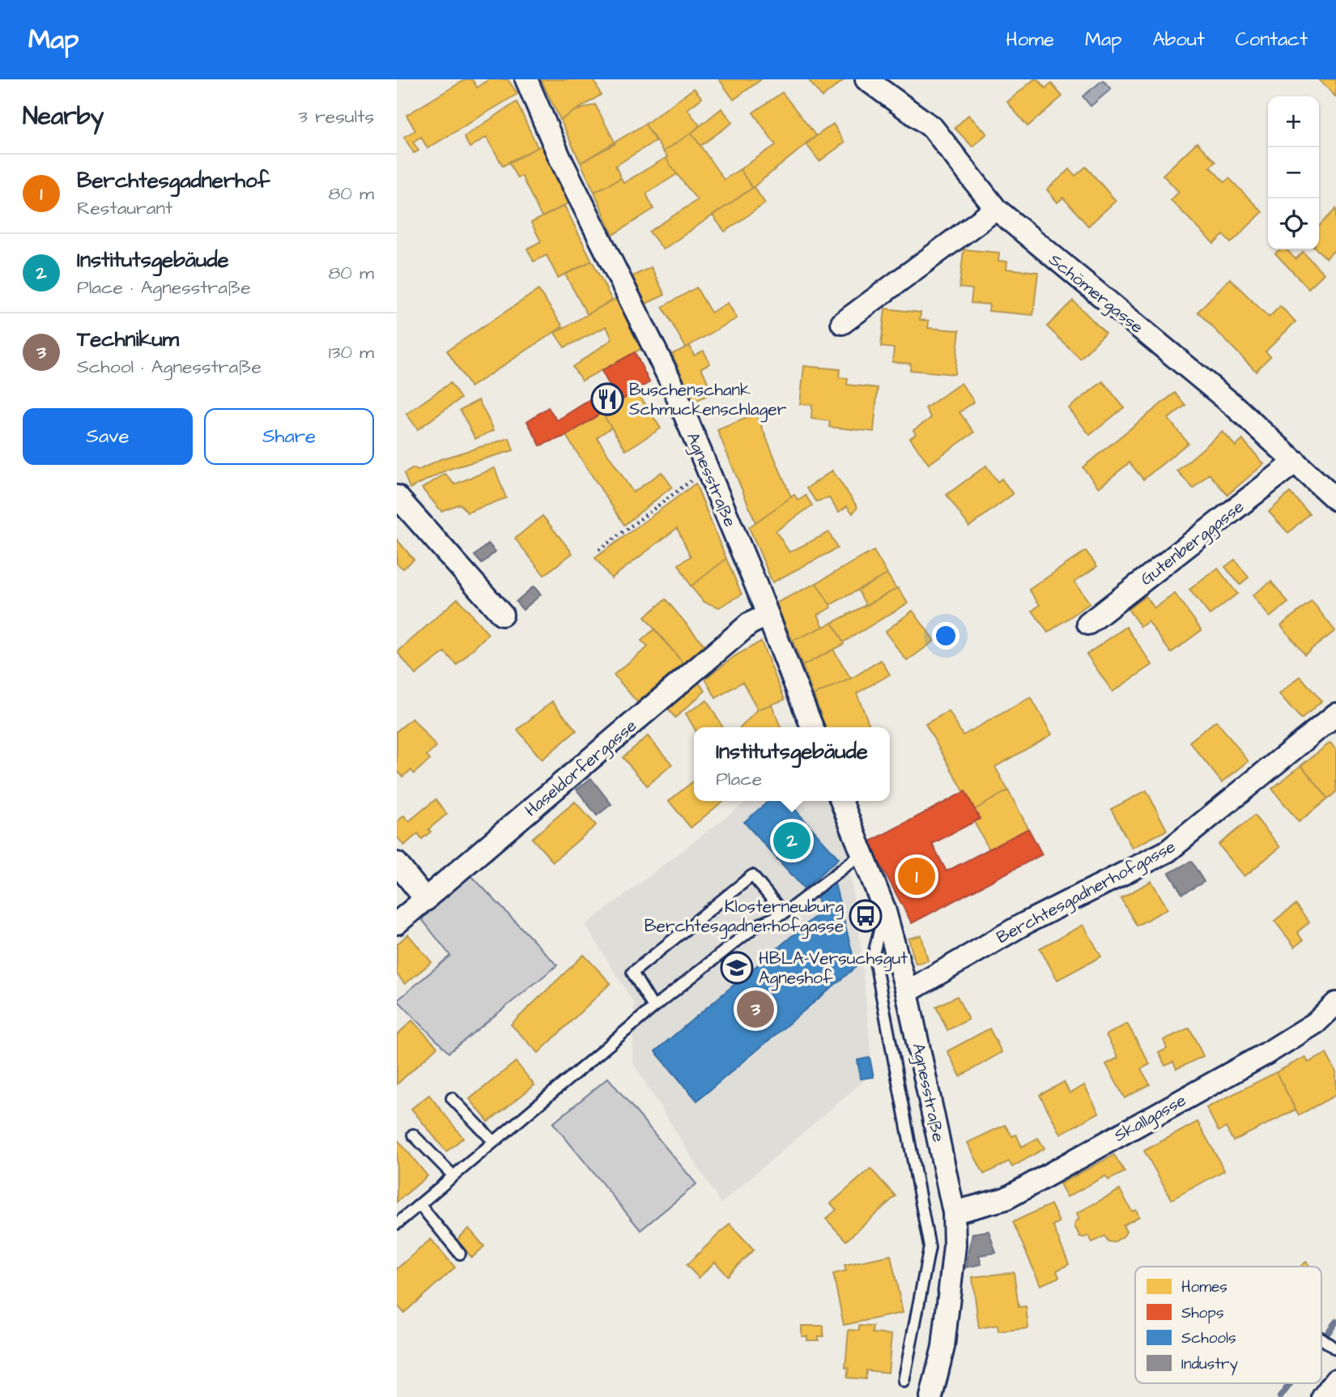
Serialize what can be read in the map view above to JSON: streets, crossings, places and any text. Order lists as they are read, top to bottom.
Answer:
{
  "streets": {
    "street": [
      "Schömergasse",
      "Agnesstraße",
      "Gutenberggasse",
      "Haseldorfergasse",
      "Berchtesgadnerhofgasse",
      "Skallgasse"
    ]
  },
  "crossings": [
    ["Schömergasse", "Gutenberggasse"],
    ["Agnesstraße", "Haseldorfergasse"],
    ["Agnesstraße", "Berchtesgadnerhofgasse"],
    ["Agnesstraße", "Skallgasse"]
  ],
  "places": {
    "restaurant": ["Buschenschank Schmuckenschlager"],
    "bus stop": ["Klosterneuburg Berchtesgadnerhofgasse"],
    "school or university": ["HBLA-Versuchsgut Agneshof"]
  },
  "legend": [
    "Homes",
    "Shops",
    "Schools",
    "Industry"
  ],
  "page": {
    "header": "Map",
    "nav": [
      "Home",
      "Map",
      "About",
      "Contact"
    ],
    "heading": ["Nearby", "3 results"],
    "map_buttons": ["+", "−"],
    "list": [
      {
        "mark": "1",
        "name": "Berchtesgadnerhof",
        "note": "Restaurant",
        "value": "80 m"
      },
      {
        "mark": "2",
        "name": "Institutsgebäude",
        "note": "Place · Agnesstraße",
        "value": "80 m"
      },
      {
        "mark": "3",
        "name": "Technikum",
        "note": "School · Agnesstraße",
        "value": "130 m"
      }
    ],
    "buttons": ["Save", "Share"],
    "popup": ["Institutsgebäude", "Place"],
    "pins": ["2", "1", "3"]
  }
}
